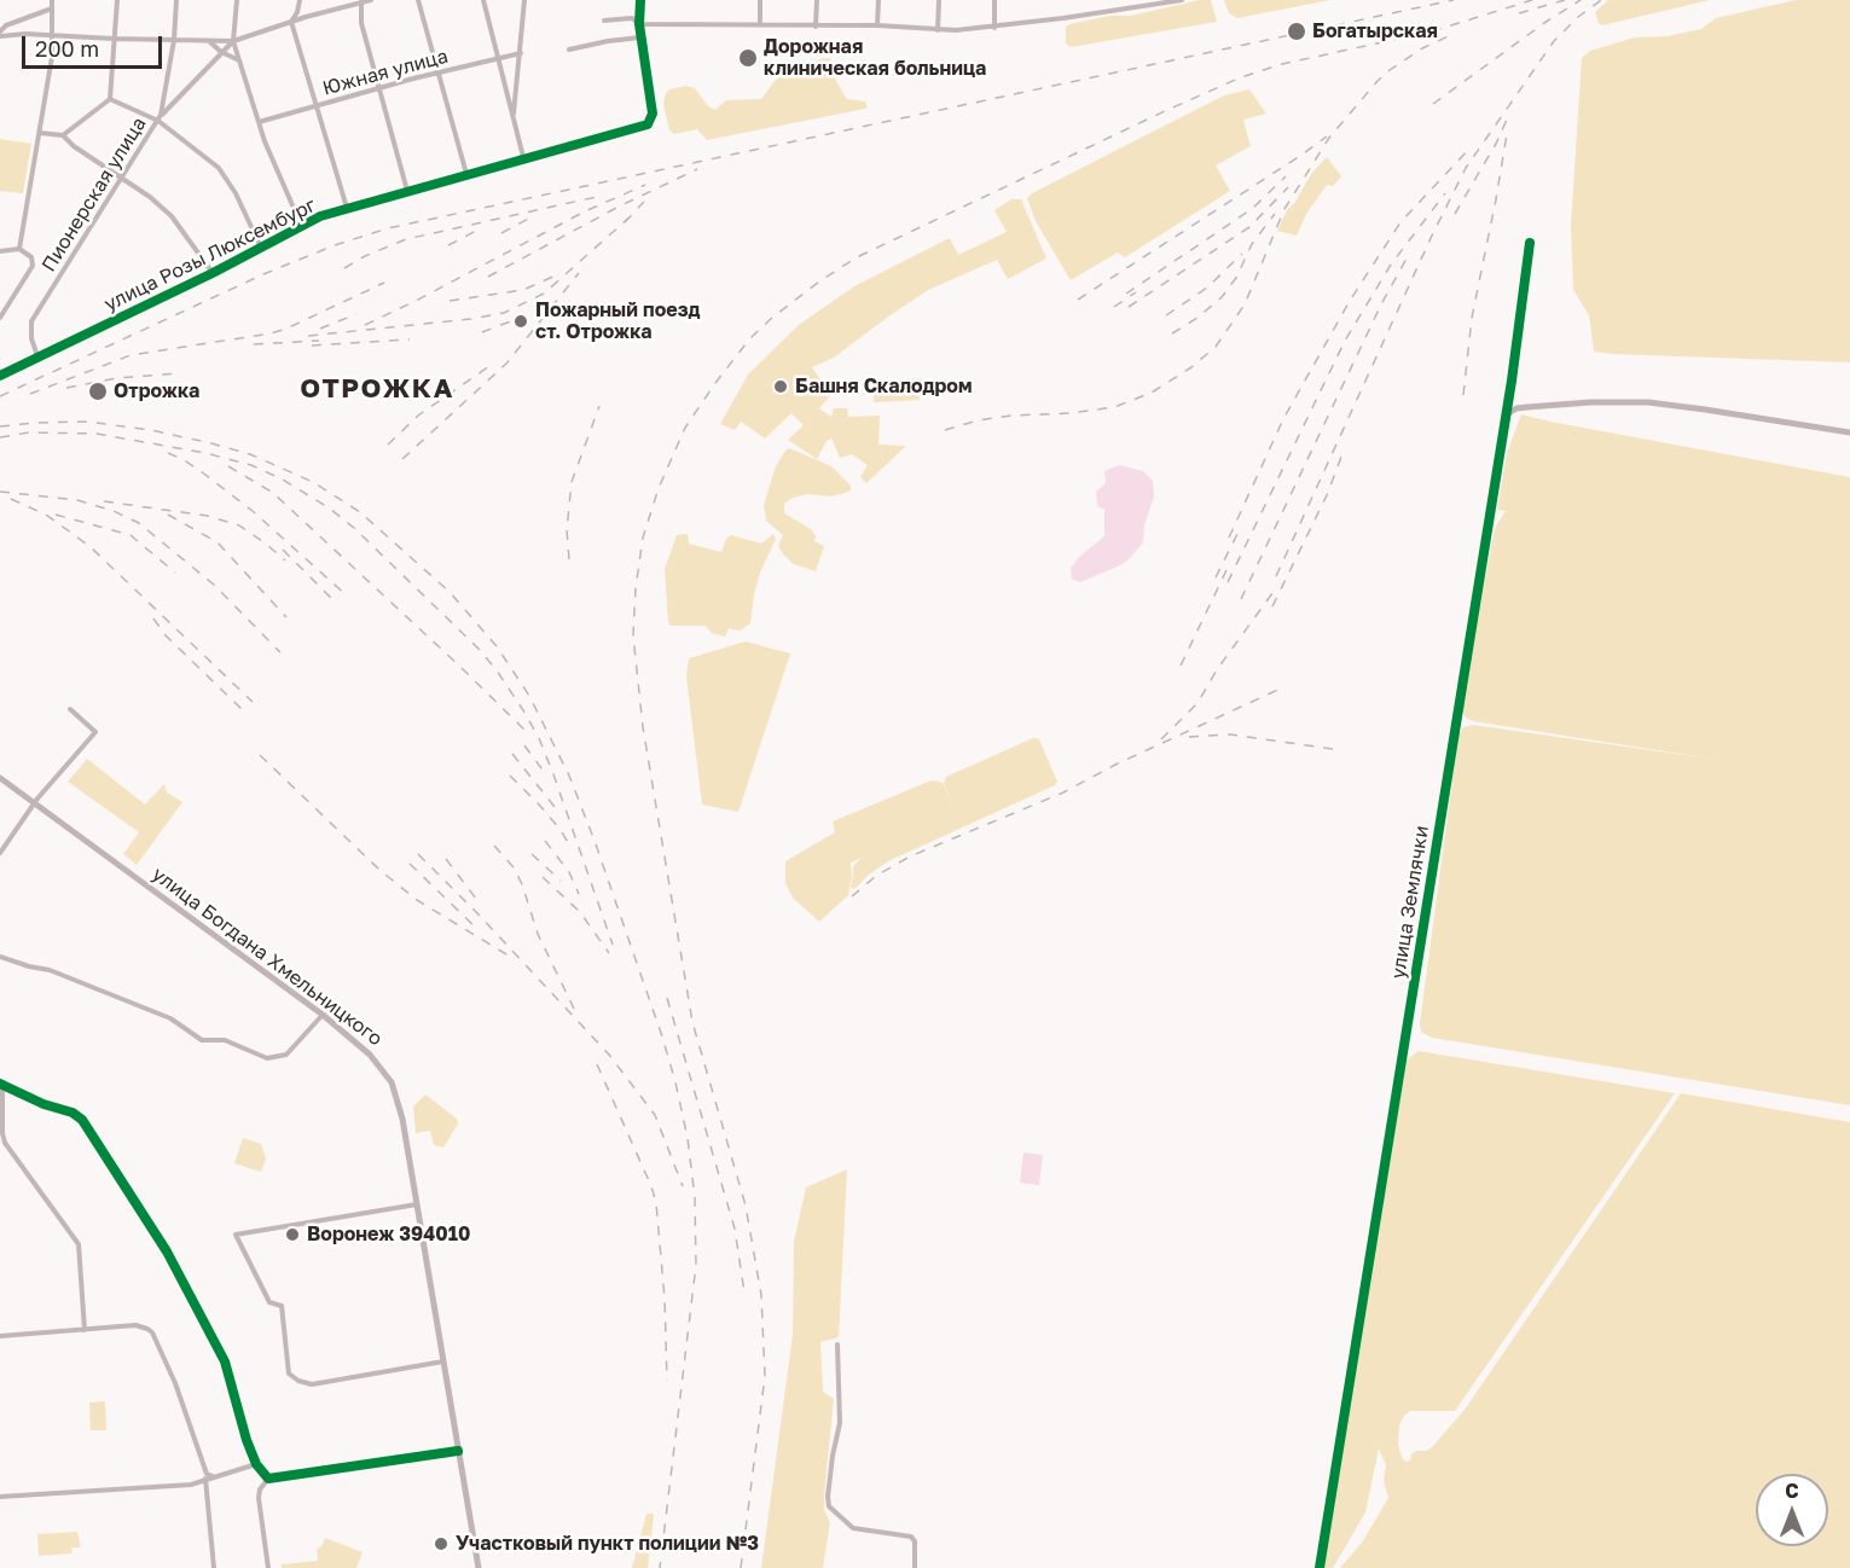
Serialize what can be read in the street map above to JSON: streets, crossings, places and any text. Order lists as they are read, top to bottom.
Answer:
{
  "streets": {
    "street": [
      "Южная улица",
      "Пионерская улица",
      "улица Розы Люксембург",
      "улица Землячки",
      "улица Богдана Хмельницкого"
    ]
  },
  "crossings": [
    ["Пионерская улица", "улица Розы Люксембург"]
  ],
  "districts": ["ОТРОЖКА"],
  "places": [
    "Богатырская",
    "Дорожная клиническая больница",
    "Пожарный поезд ст. Отрожка",
    "Башня Скалодром",
    "Отрожка",
    "Воронеж 394010",
    "Участковый пункт полиции №3"
  ],
  "scale_bar": "200 m",
  "north": "top"
}
